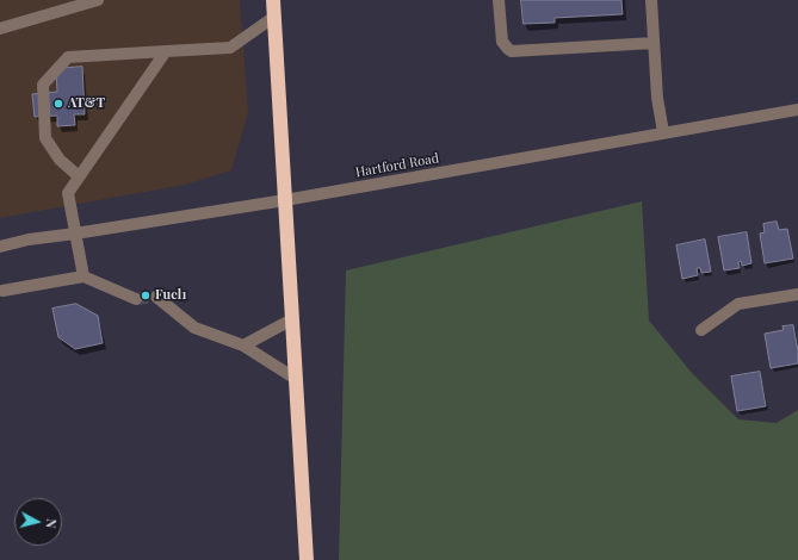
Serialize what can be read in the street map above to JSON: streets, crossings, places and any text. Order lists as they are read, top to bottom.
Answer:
{
  "streets": {
    "street": ["Hartford Road"]
  },
  "places": ["AT&T", "Fuel1"],
  "north": "right"
}
